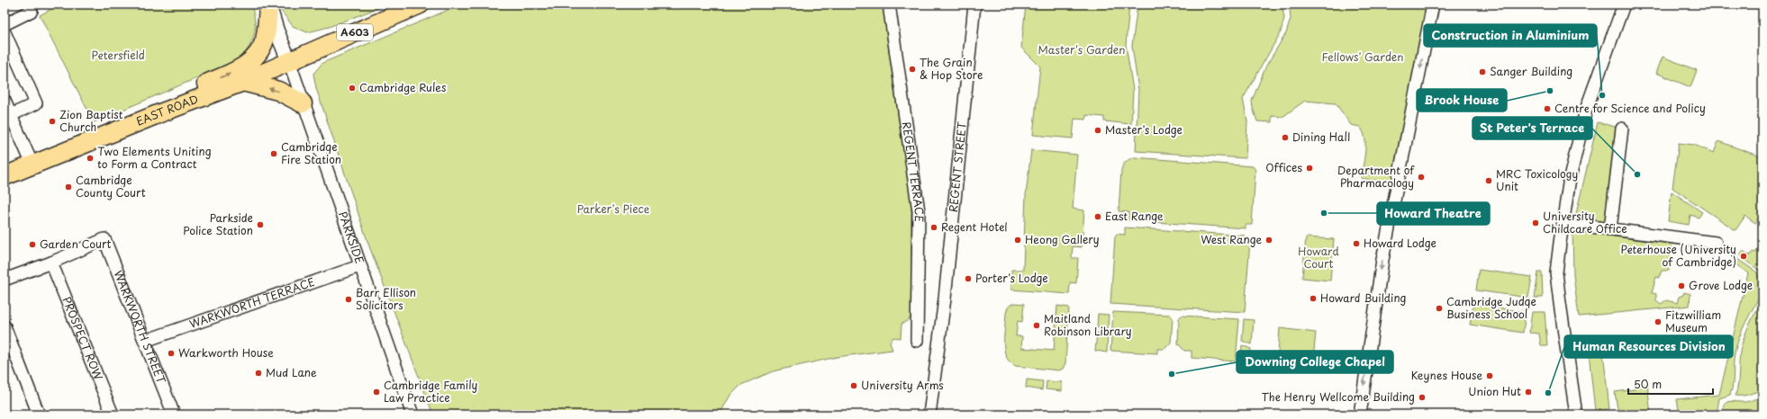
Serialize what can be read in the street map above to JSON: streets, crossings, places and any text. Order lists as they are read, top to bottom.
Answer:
{
  "streets": {
    "main road": ["A603", "EAST ROAD"],
    "street": [
      "REGENT STREET",
      "REGENT TERRACE",
      "PARKSIDE",
      "WARKWORTH TERRACE",
      "WARKWORTH STREET",
      "PROSPECT ROW"
    ]
  },
  "crossings": [
    ["A603", "EAST ROAD"],
    ["A603", "PARKSIDE"],
    ["EAST ROAD", "PARKSIDE"],
    ["PARKSIDE", "WARKWORTH TERRACE"],
    ["WARKWORTH TERRACE", "WARKWORTH STREET"],
    ["WARKWORTH STREET", "PROSPECT ROW"]
  ],
  "parks": [
    "Master's Garden",
    "Petersfield",
    "Fellows' Garden",
    "Parker's Piece",
    "Howard Court"
  ],
  "places": [
    "The Grain & Hop Store",
    "Sanger Building",
    "Cambridge Rules",
    "Brook House",
    "Construction in Aluminium",
    "Centre for Science and Policy",
    "Zion Baptist Church",
    "Master's Lodge",
    "Dining Hall",
    "Cambridge Fire Station",
    "Two Elements Uniting to Form a Contract",
    "Offices",
    "St Peter's Terrace",
    "Department of Pharmacology",
    "MRC Toxicology Unit",
    "Cambridge County Court",
    "Howard Theatre",
    "East Range",
    "University Childcare Office",
    "Parkside Police Station",
    "Regent Hotel",
    "Heong Gallery",
    "West Range",
    "Howard Lodge",
    "Garden Court",
    "Peterhouse (University of Cambridge)",
    "Porter's Lodge",
    "Grove Lodge",
    "Howard Building",
    "Barr Ellison Solicitors",
    "Cambridge Judge Business School",
    "Fitzwilliam Museum",
    "Maitland Robinson Library",
    "Warkworth House",
    "Mud Lane",
    "Downing College Chapel",
    "Keynes House",
    "University Arms",
    "Cambridge Family Law Practice",
    "Union Hut",
    "Human Resources Division",
    "The Henry Wellcome Building"
  ],
  "scale_bar": "50 m"
}
